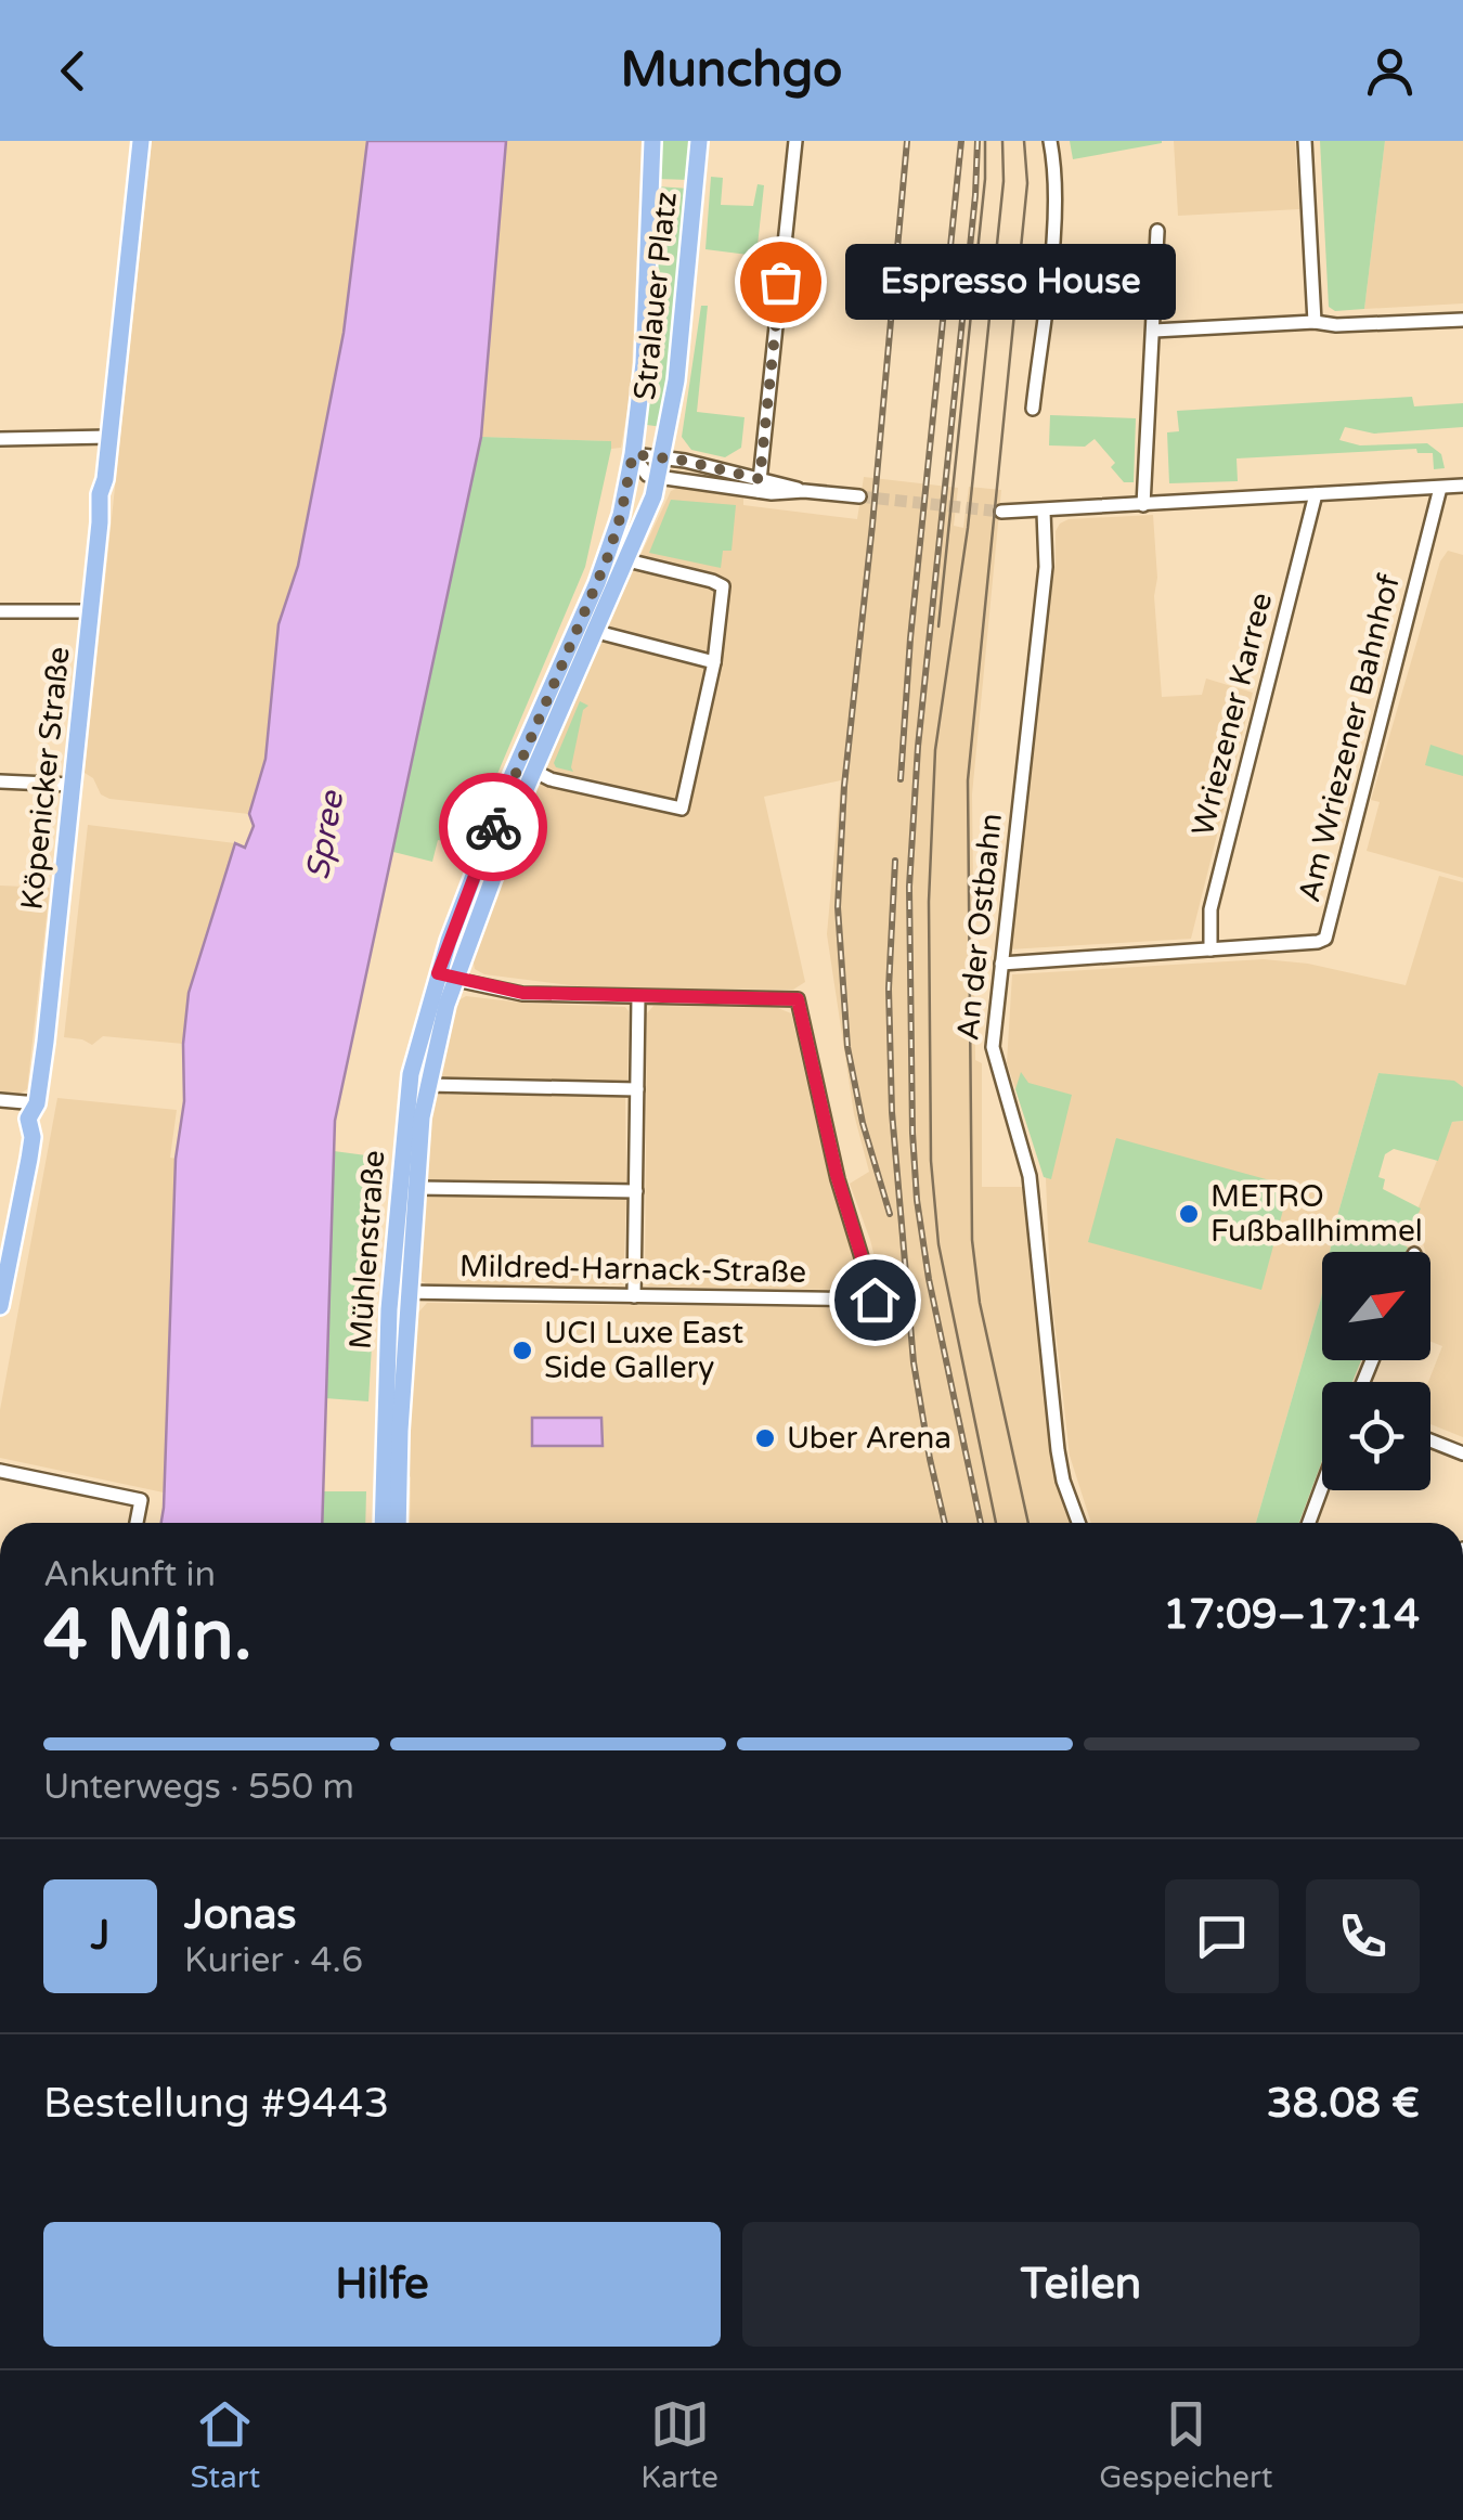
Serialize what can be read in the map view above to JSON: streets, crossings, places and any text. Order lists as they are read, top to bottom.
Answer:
{
  "streets": {
    "main road": ["Stralauer Platz", "Köpenicker Straße", "Mühlenstraße"],
    "street": [
      "Wriezener Karree",
      "Am Wriezener Bahnhof",
      "An der Ostbahn",
      "Mildred-Harnack-Straße"
    ]
  },
  "crossings": [
    ["Stralauer Platz", "Mühlenstraße"],
    ["Wriezener Karree", "Am Wriezener Bahnhof"],
    ["Am Wriezener Bahnhof", "An der Ostbahn"],
    ["Mühlenstraße", "Mildred-Harnack-Straße"]
  ],
  "water": ["Spree"],
  "places": [
    "Espresso House",
    "METRO Fußballhimmel",
    "UCI Luxe East Side Gallery",
    "Uber Arena"
  ],
  "north": "top right",
  "page": {
    "header": "Munchgo",
    "bubble": "Espresso House",
    "heading": ["4 Min.", "Ankunft in", "17:09–17:14"],
    "panel": [
      "Jonas",
      "Kurier · 4.6",
      "Bestellung #9443",
      "38.08 €"
    ],
    "bar": "Unterwegs · 550 m",
    "round": "J",
    "buttons": ["Hilfe", "Teilen"],
    "tabs": ["Start", "Karte", "Gespeichert"]
  }
}
